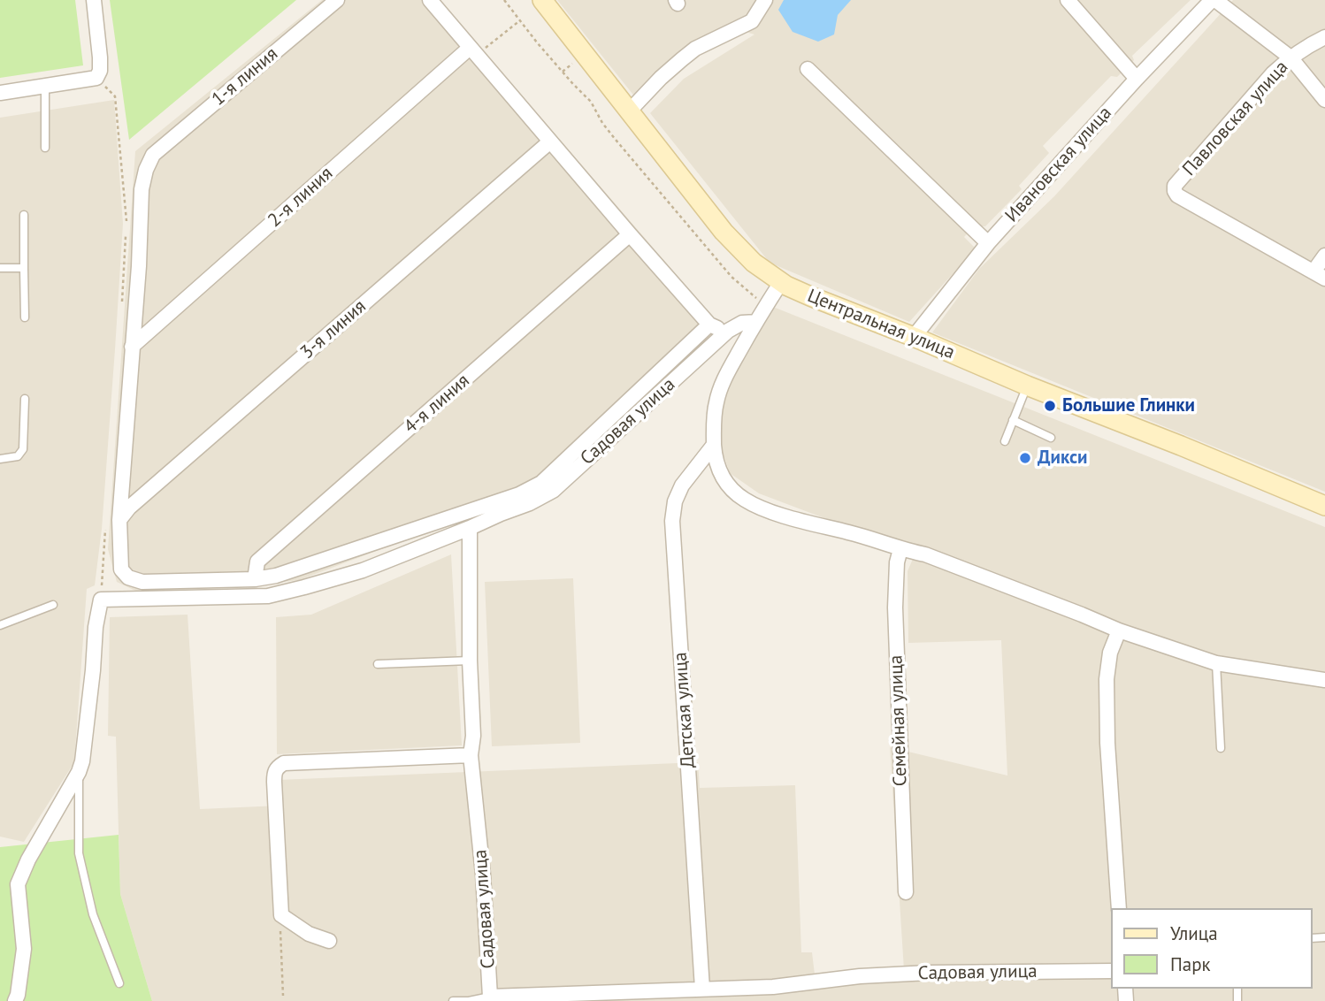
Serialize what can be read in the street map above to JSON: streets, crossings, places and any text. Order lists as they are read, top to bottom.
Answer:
{
  "streets": {
    "main road": ["Центральная улица"],
    "street": [
      "1-я линия",
      "Павловская улица",
      "Ивановская улица",
      "2-я линия",
      "3-я линия",
      "4-я линия",
      "Садовая улица",
      "Детская улица",
      "Семейная улица"
    ]
  },
  "crossings": [
    ["1-я линия", "2-я линия"],
    ["Ивановская улица", "Центральная улица"],
    ["Садовая улица", "Детская улица"]
  ],
  "places": ["Большие Глинки", "Дикси"],
  "legend": ["Улица", "Парк"]
}
